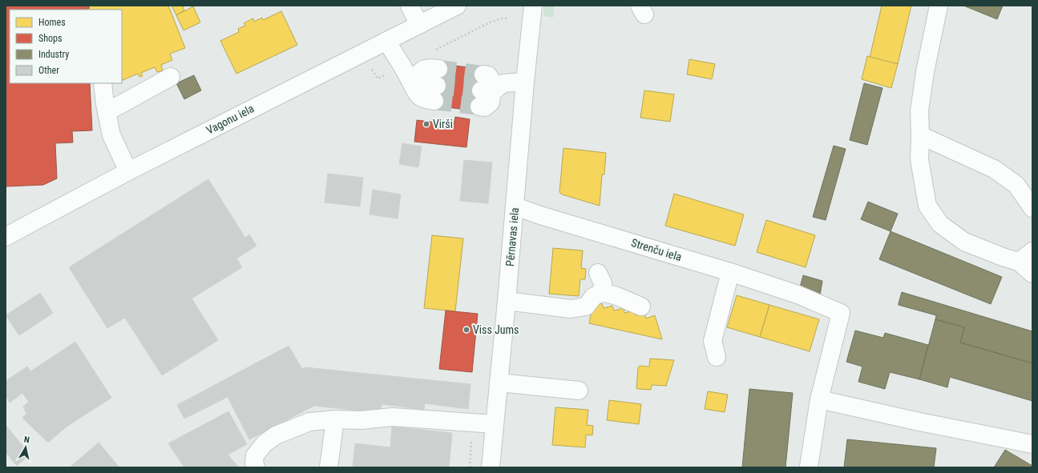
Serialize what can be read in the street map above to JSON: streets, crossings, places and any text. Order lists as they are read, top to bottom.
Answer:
{
  "streets": {
    "street": ["Vagonu iela", "Pērnavas iela", "Strenču iela"]
  },
  "crossings": [
    ["Pērnavas iela", "Strenču iela"]
  ],
  "places": ["Virši", "Viss Jums"],
  "legend": [
    "Homes",
    "Shops",
    "Industry",
    "Other"
  ],
  "north": "top"
}
